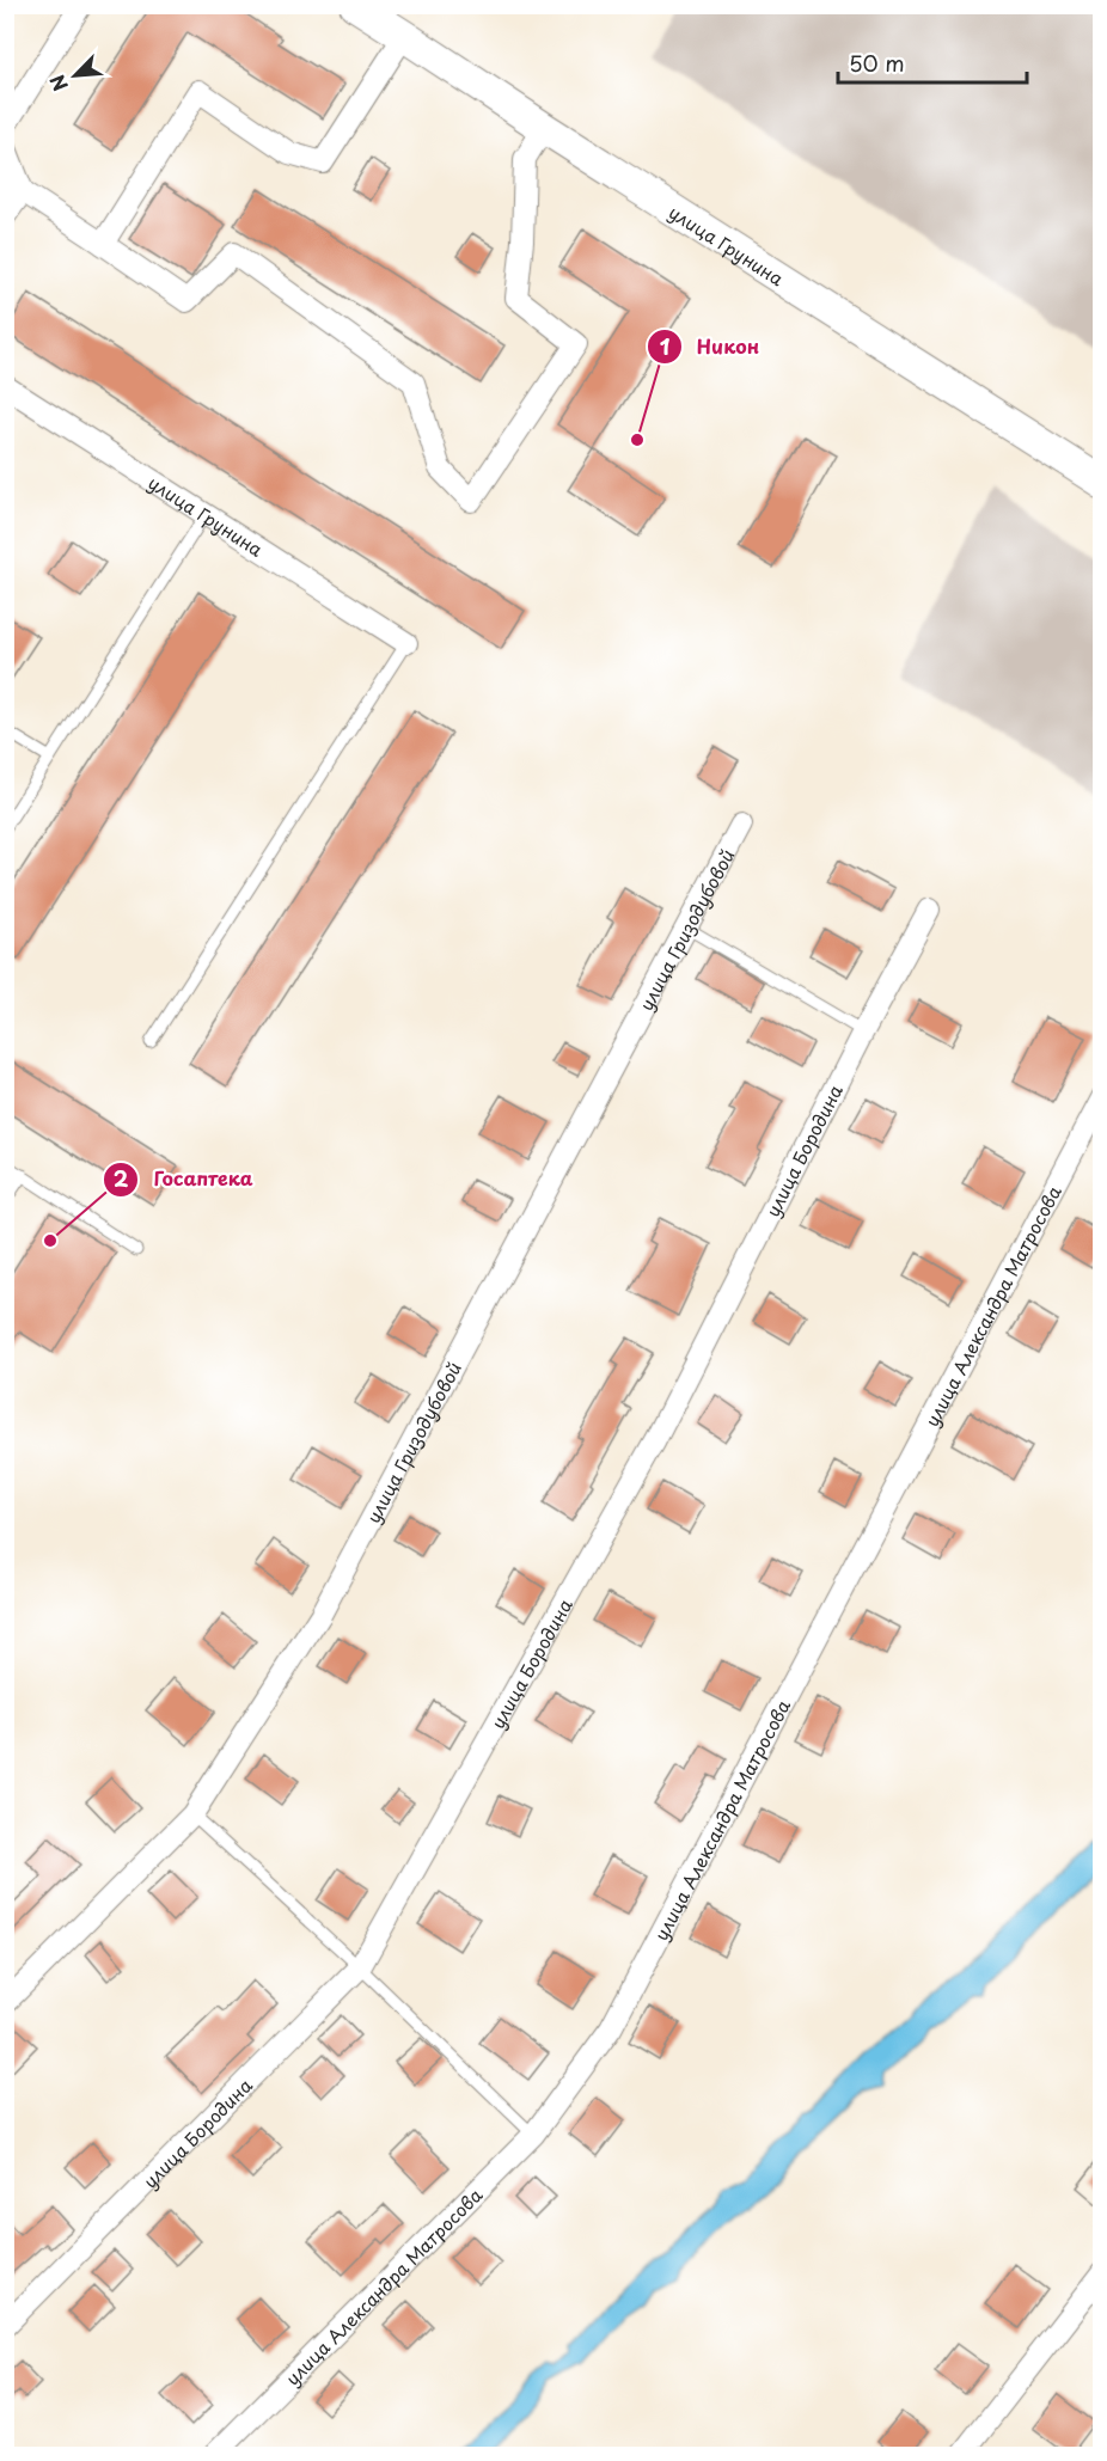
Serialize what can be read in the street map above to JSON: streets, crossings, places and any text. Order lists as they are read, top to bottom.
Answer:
{
  "streets": {
    "street": [
      "улица Грунина",
      "улица Гризодубовой",
      "улица Бородина",
      "улица Александра Матросова"
    ]
  },
  "places": ["Никон", "Госаптека"],
  "scale_bar": "50 m",
  "north": "bottom left"
}
